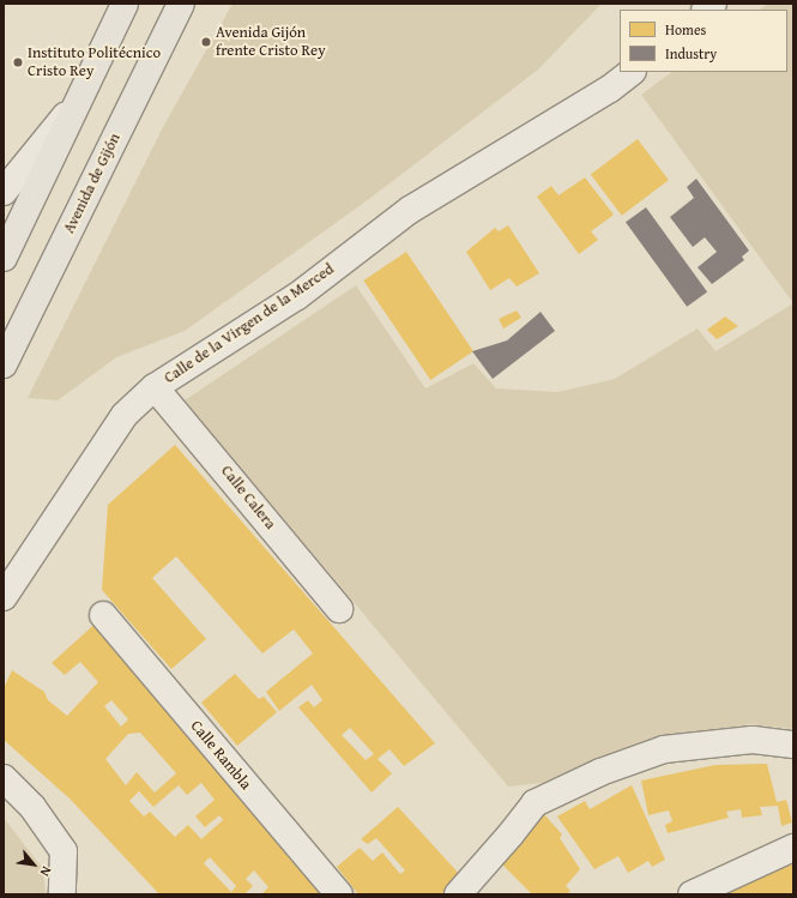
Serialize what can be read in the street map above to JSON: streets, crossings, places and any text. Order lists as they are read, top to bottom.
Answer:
{
  "streets": {
    "highway": ["Avenida de Gijón"],
    "street": ["Calle de la Virgen de la Merced", "Calle Calera", "Calle Rambla"]
  },
  "crossings": [
    ["Calle de la Virgen de la Merced", "Calle Calera"]
  ],
  "places": ["Avenida Gijón frente Cristo Rey", "Instituto Politécnico Cristo Rey"],
  "legend": ["Homes", "Industry"],
  "north": "bottom right"
}
